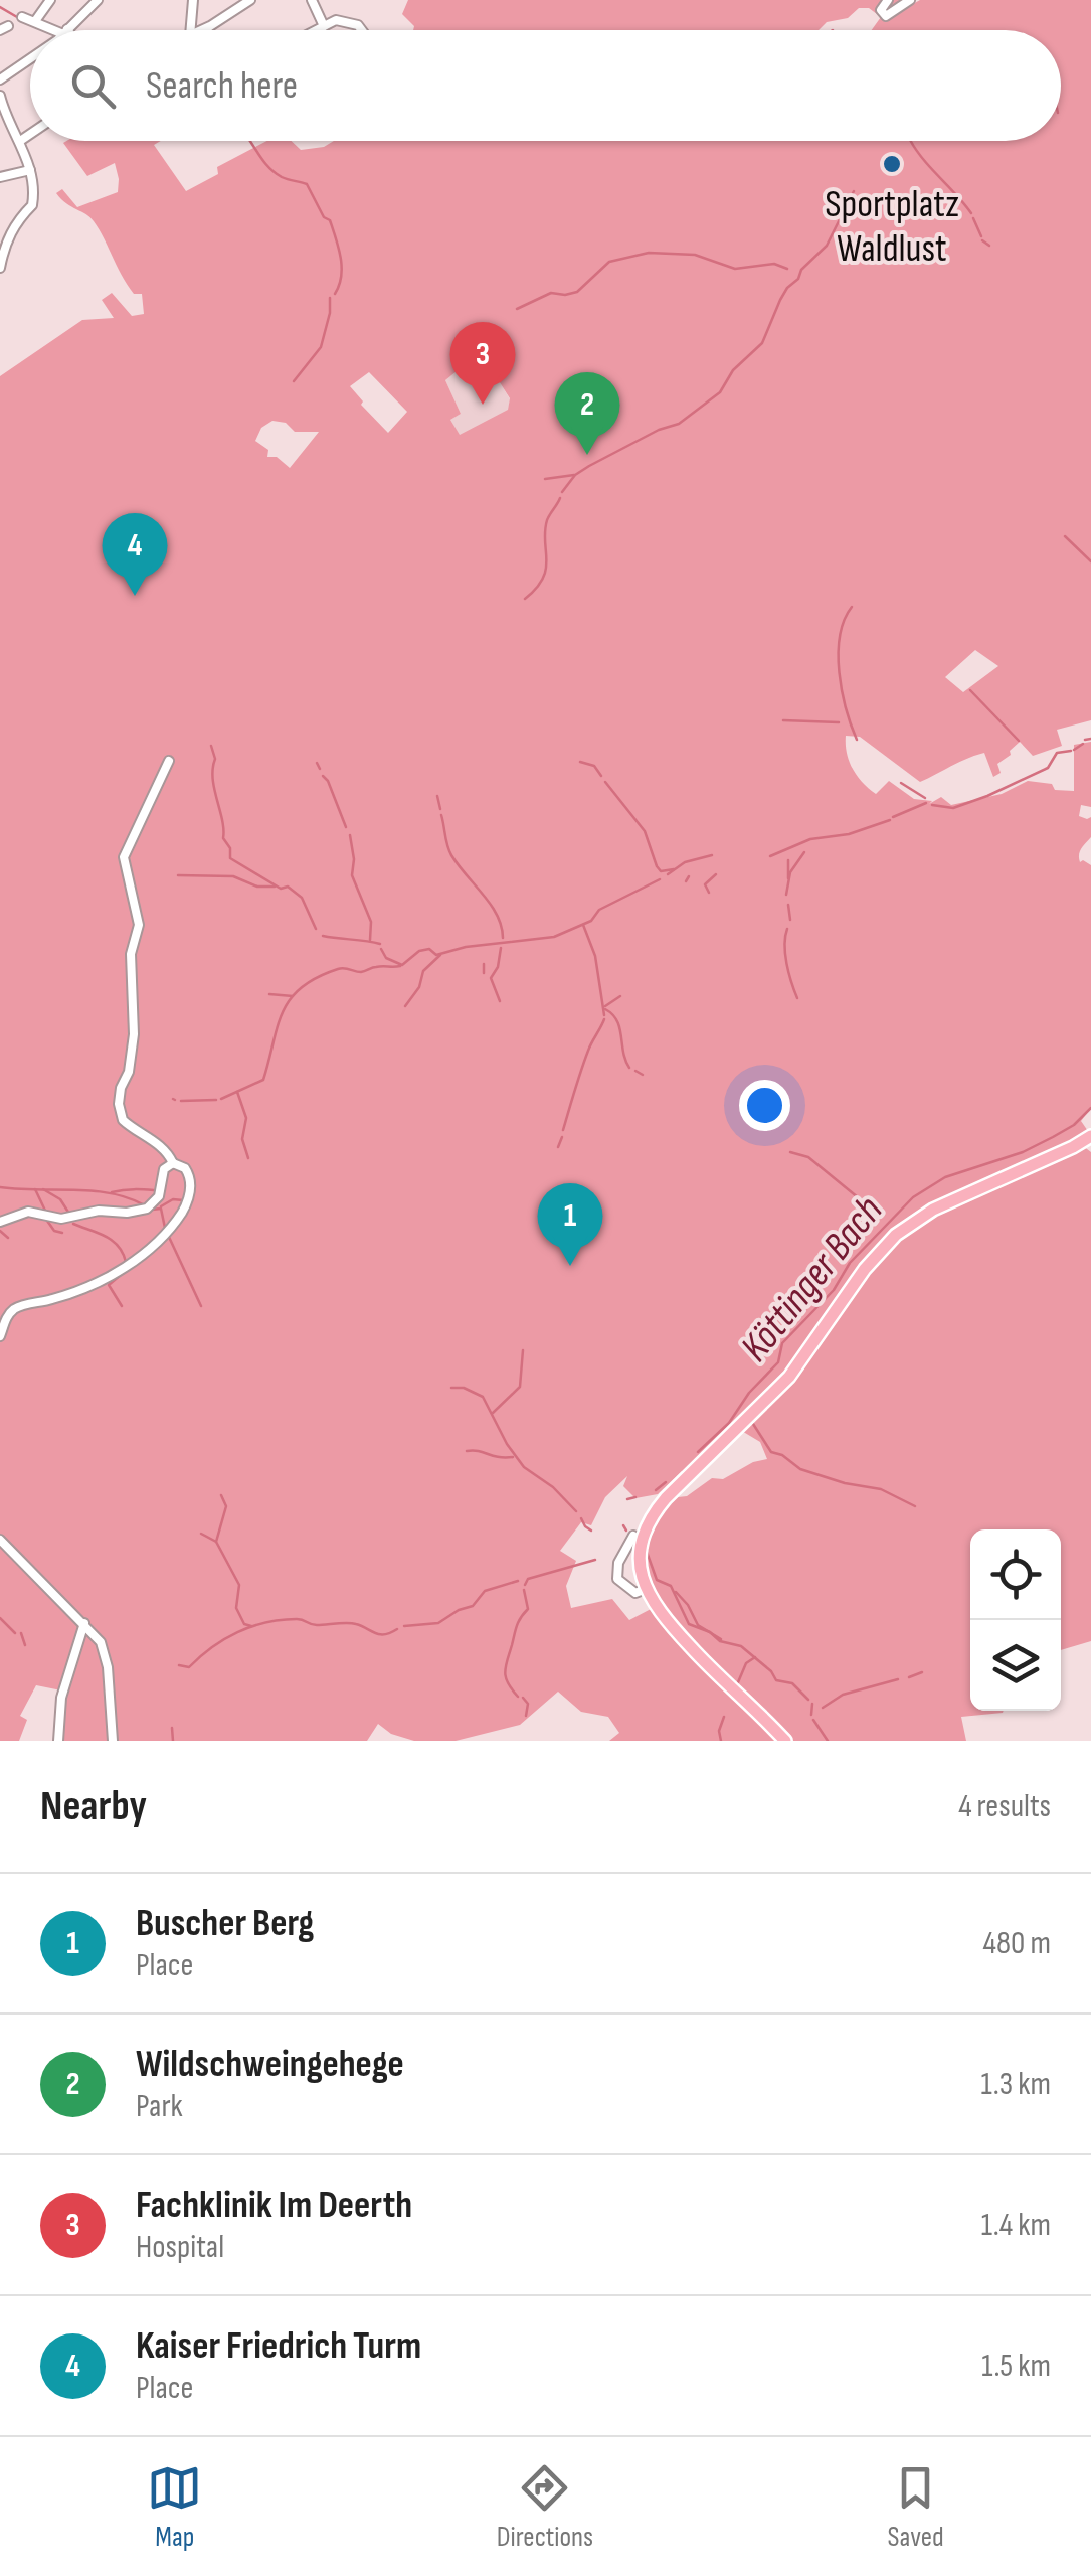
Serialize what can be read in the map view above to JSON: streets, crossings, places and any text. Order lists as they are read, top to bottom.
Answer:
{
  "water": ["Köttinger Bach"],
  "places": ["Sportplatz Waldlust"],
  "page": {
    "search": "Search here",
    "pins": [
      "3",
      "2",
      "4",
      "1"
    ],
    "heading": ["Nearby", "4 results"],
    "list": [
      {
        "mark": "1",
        "name": "Buscher Berg",
        "note": "Place",
        "value": "480 m"
      },
      {
        "mark": "2",
        "name": "Wildschweingehege",
        "note": "Park",
        "value": "1.3 km"
      },
      {
        "mark": "3",
        "name": "Fachklinik Im Deerth",
        "note": "Hospital",
        "value": "1.4 km"
      },
      {
        "mark": "4",
        "name": "Kaiser Friedrich Turm",
        "note": "Place",
        "value": "1.5 km"
      }
    ],
    "nav": ["Map", "Directions", "Saved"]
  }
}
